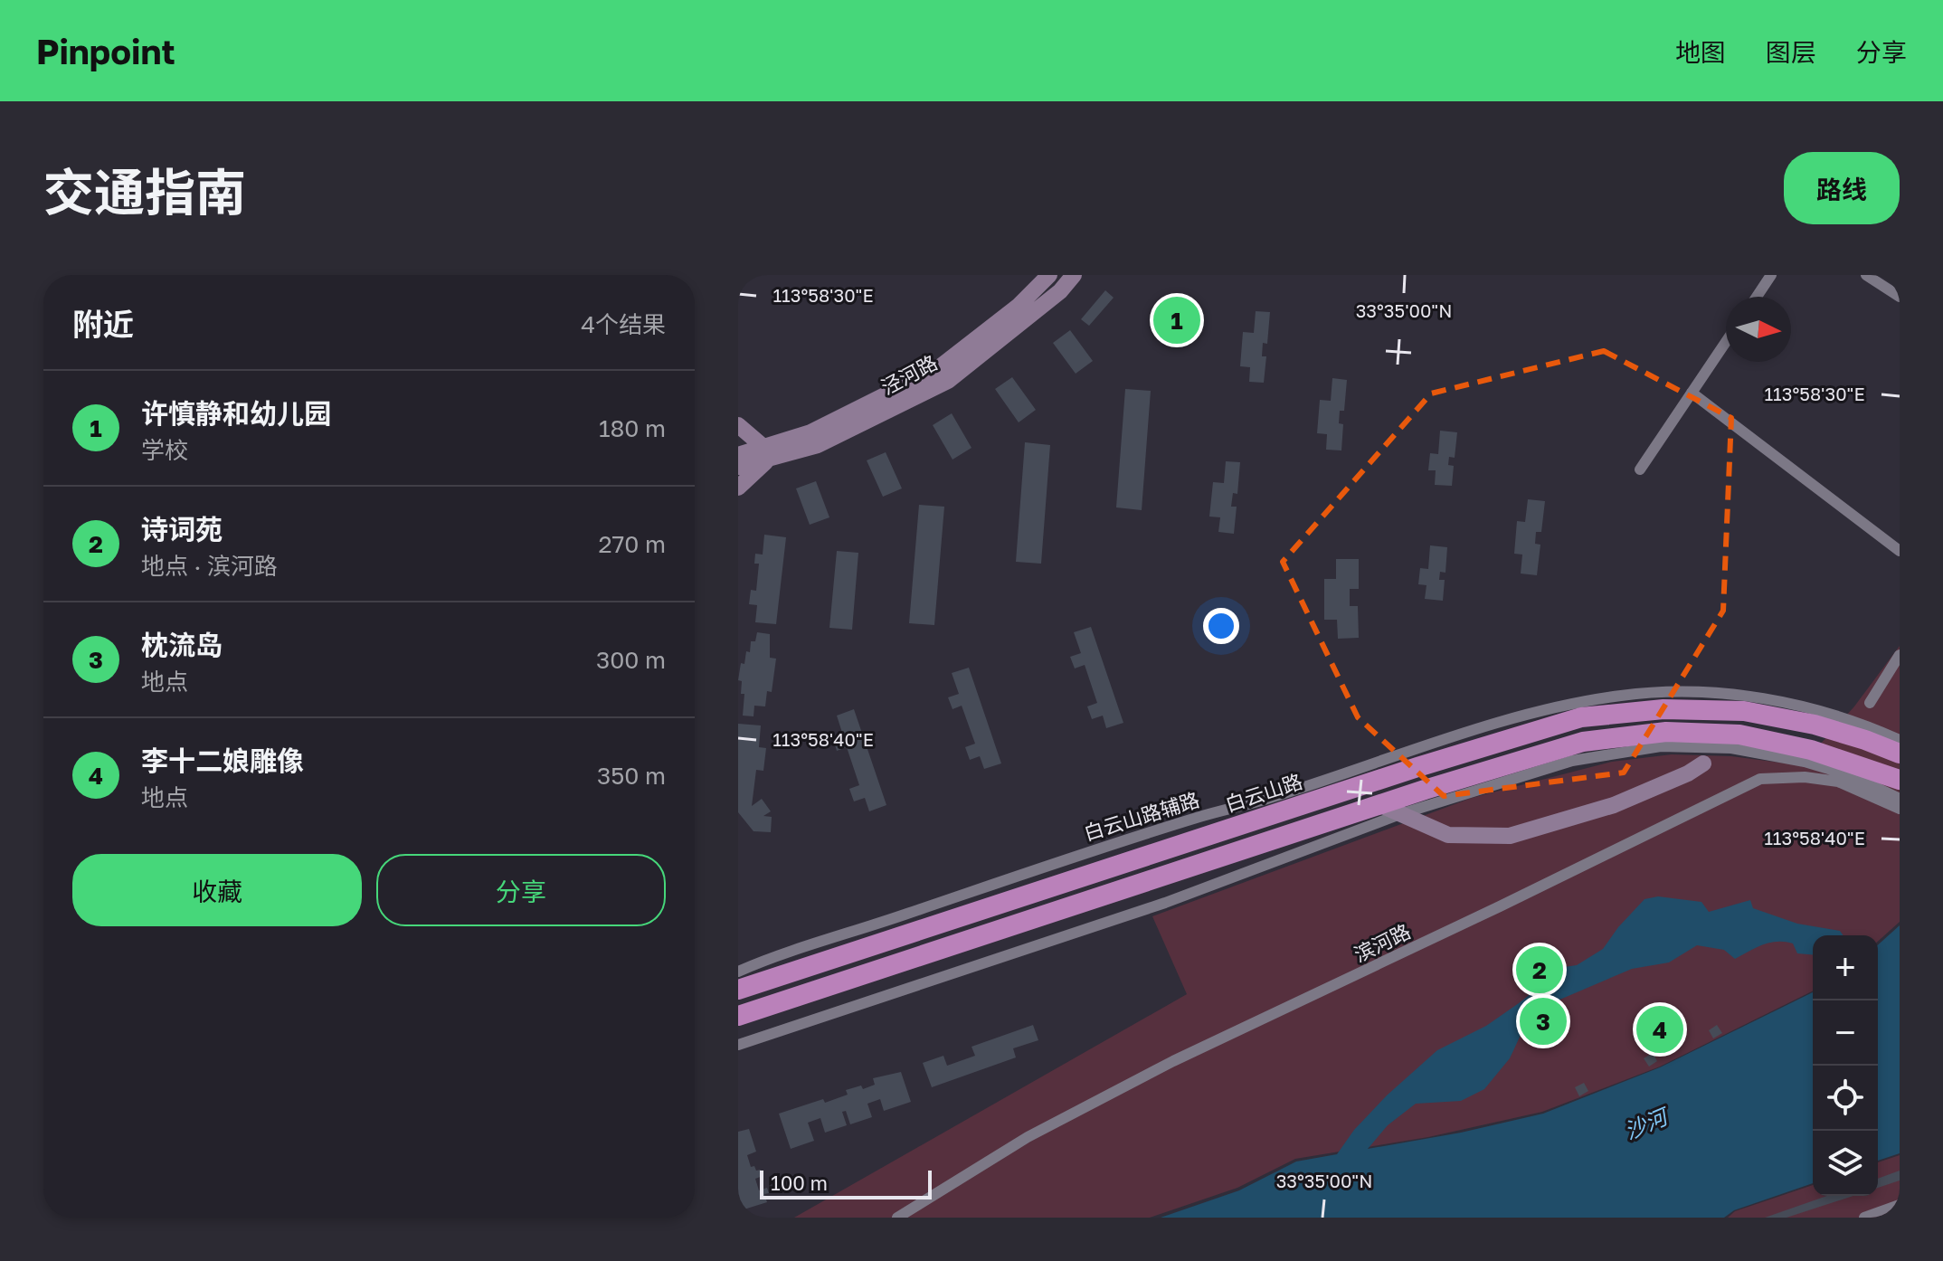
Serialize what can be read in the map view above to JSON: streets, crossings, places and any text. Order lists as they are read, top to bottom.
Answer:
{
  "streets": {
    "highway": ["白云山路"],
    "street": ["泾河路", "白云山路辅路", "滨河路"]
  },
  "crossings": [
    ["白云山路", "白云山路辅路"]
  ],
  "water": ["沙河"],
  "scale_bar": "100 m",
  "north": "right",
  "page": {
    "header": "Pinpoint",
    "nav": ["地图", "图层", "分享"],
    "title": "交通指南",
    "buttons": [
      "路线",
      ["收藏", "分享"]
    ],
    "heading": ["附近", "4个结果"],
    "pins": [
      "1",
      "2",
      "3",
      "4"
    ],
    "list": [
      {
        "mark": "1",
        "name": "许慎静和幼儿园",
        "note": "学校",
        "value": "180 m"
      },
      {
        "mark": "2",
        "name": "诗词苑",
        "note": "地点 · 滨河路",
        "value": "270 m"
      },
      {
        "mark": "3",
        "name": "枕流岛",
        "note": "地点",
        "value": "300 m"
      },
      {
        "mark": "4",
        "name": "李十二娘雕像",
        "note": "地点",
        "value": "350 m"
      }
    ],
    "map_buttons": ["+", "−"],
    "scale": "100 m"
  },
  "coordinates": ["113°58'30\"E", "33°35'00\"N", "113°58'40\"E"]
}
